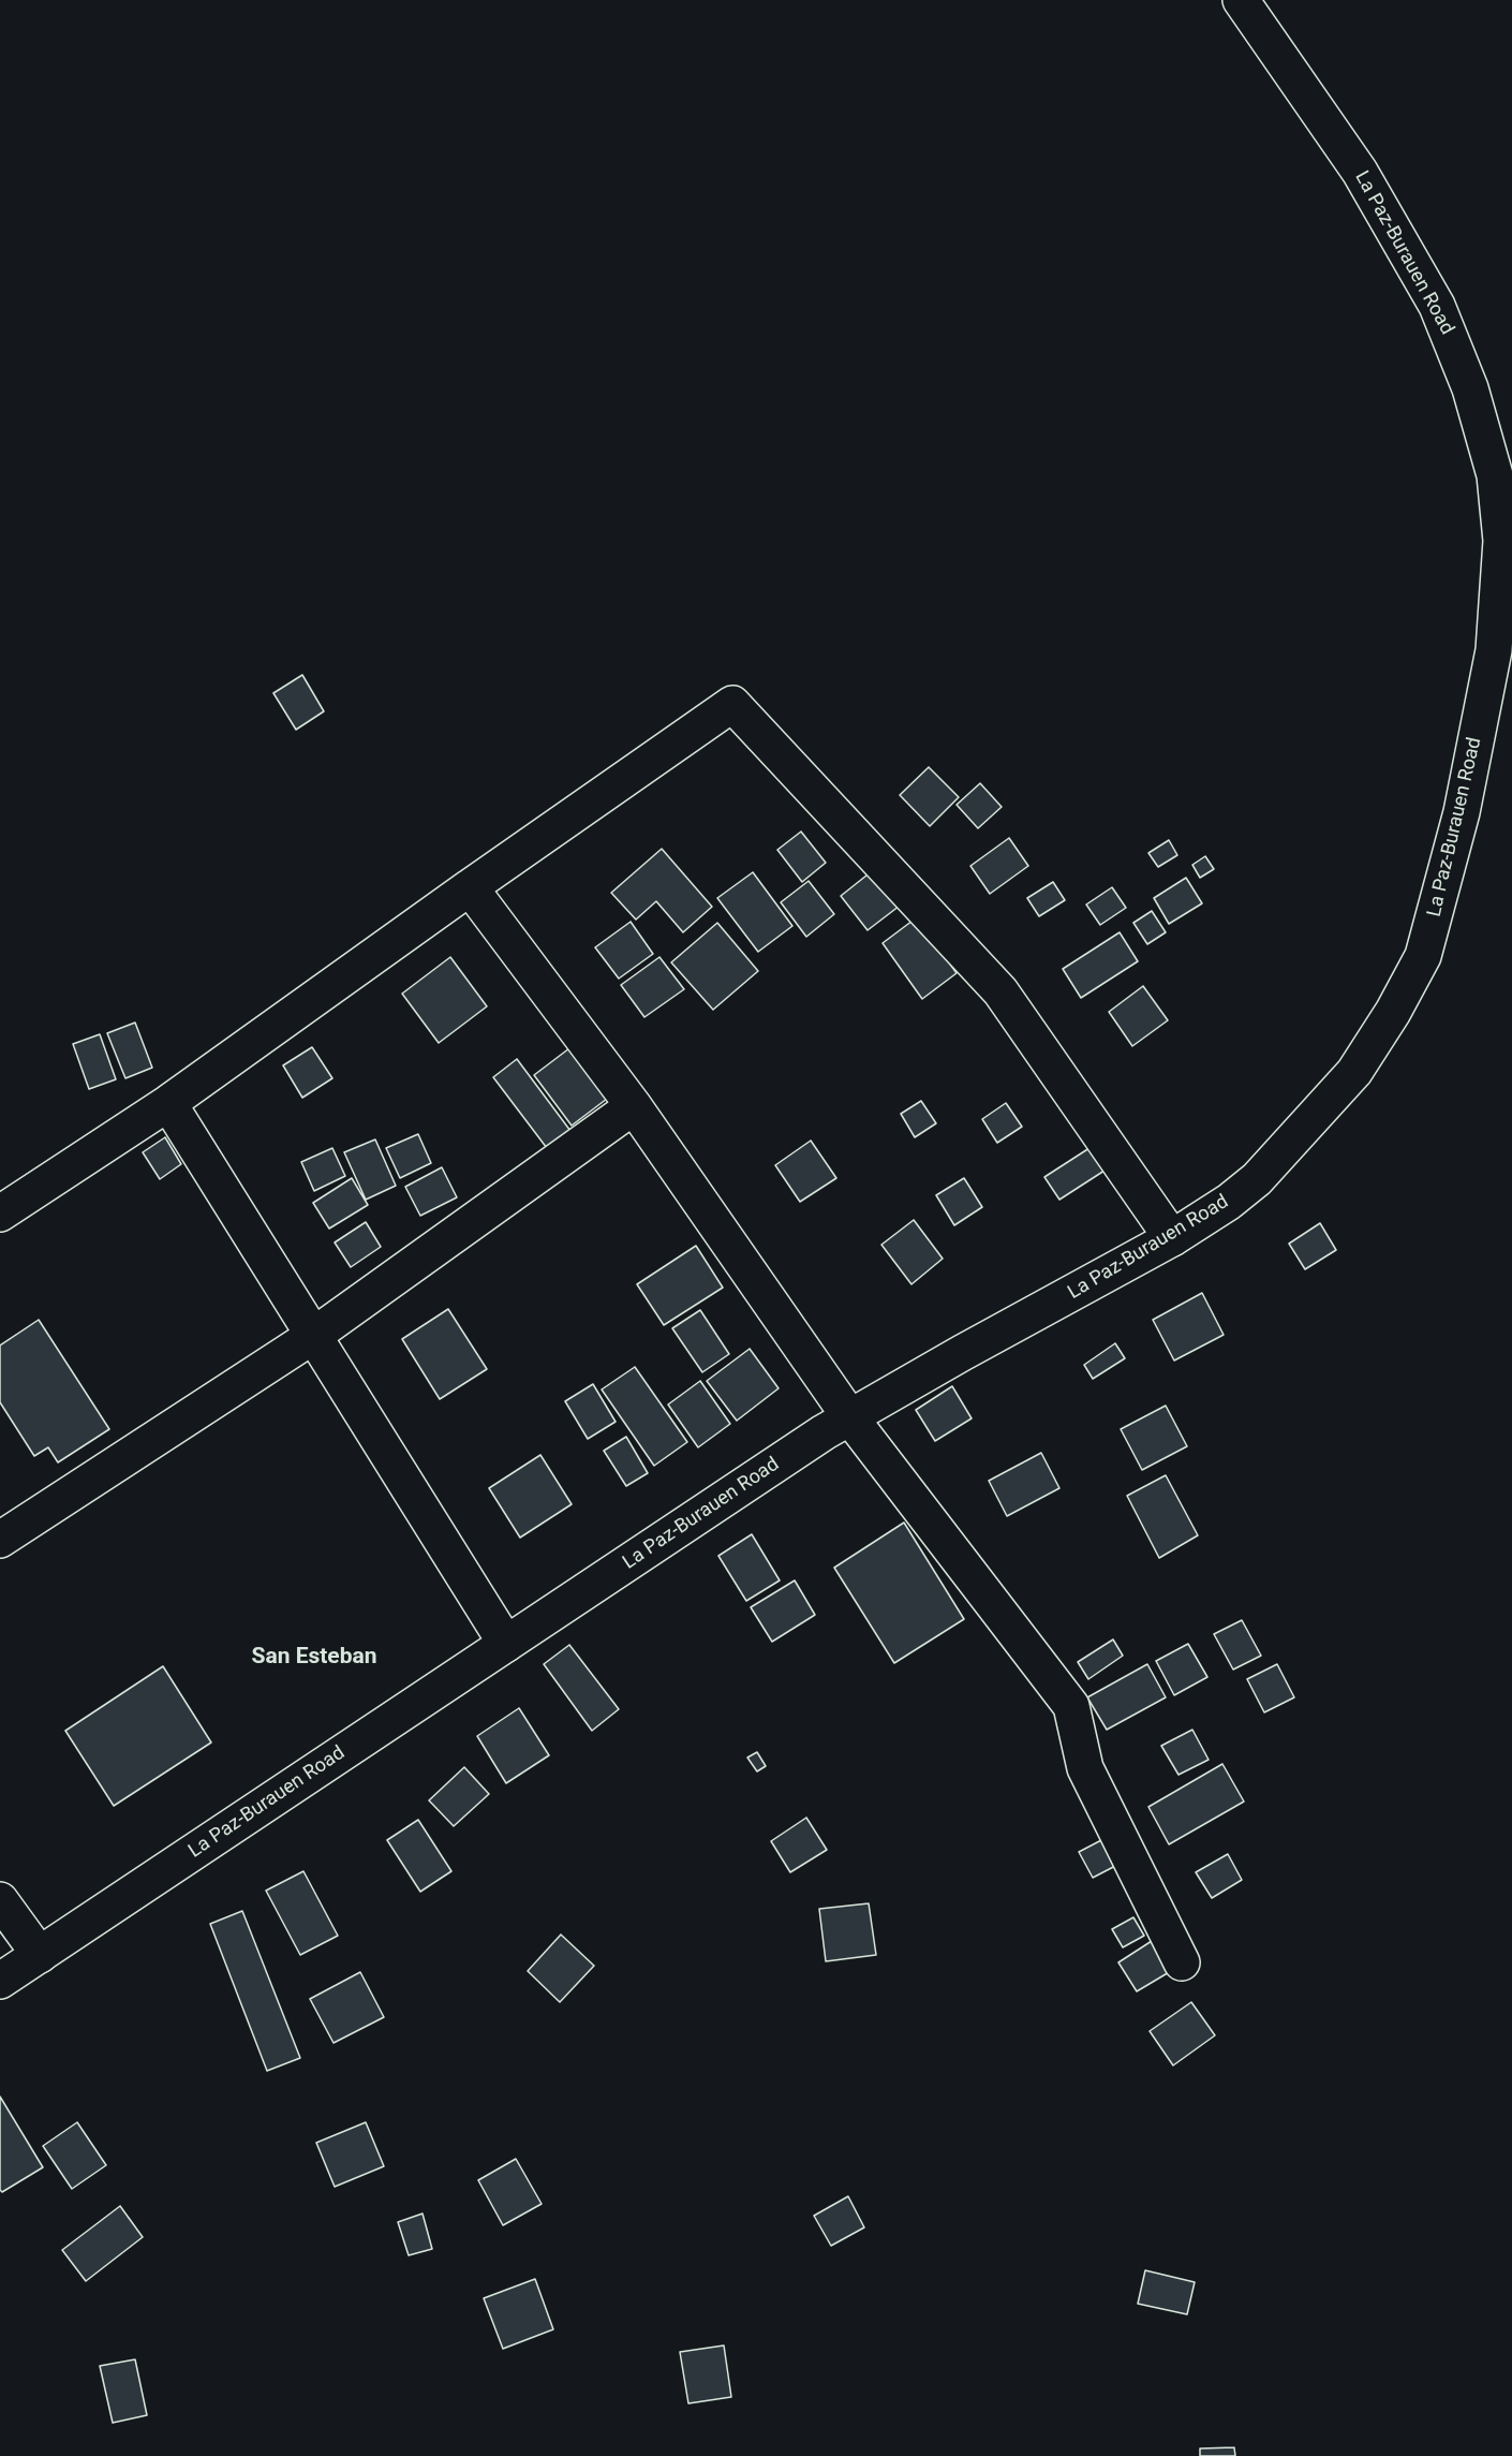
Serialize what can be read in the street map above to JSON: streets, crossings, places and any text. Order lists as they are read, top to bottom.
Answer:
{
  "streets": {
    "street": ["La Paz-Burauen Road"]
  },
  "districts": ["San Esteban"]
}
